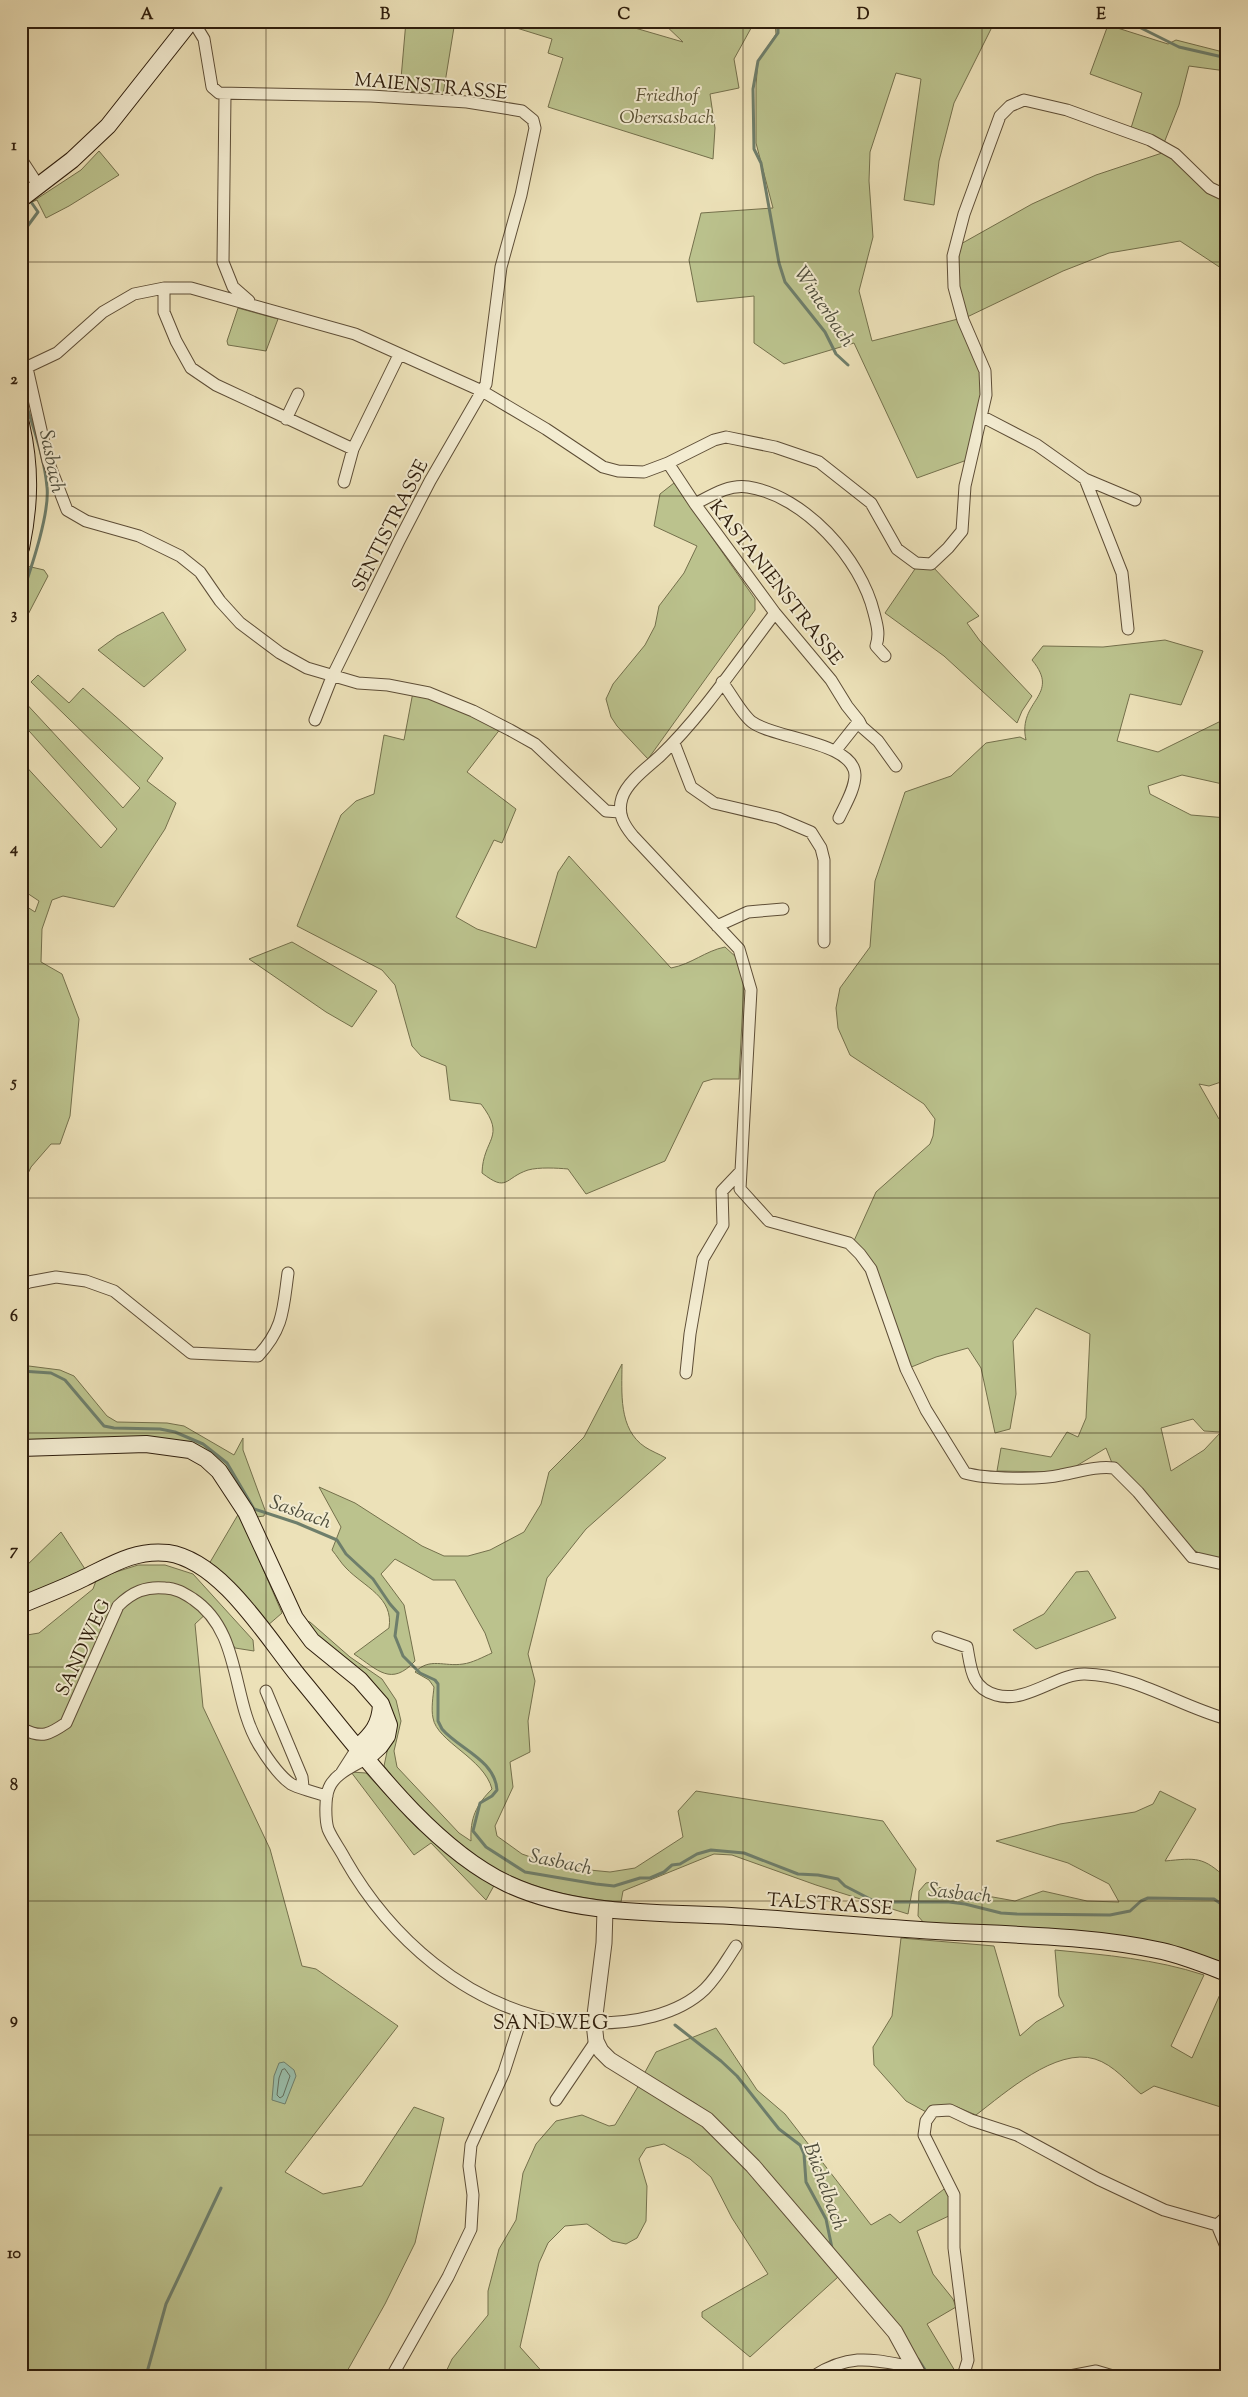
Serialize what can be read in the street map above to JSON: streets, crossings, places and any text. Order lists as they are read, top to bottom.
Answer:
{
  "streets": {
    "main road": ["TALSTRASSE"],
    "street": [
      "MAIENSTRASSE",
      "SENTISTRASSE",
      "KASTANIENSTRASSE",
      "SANDWEG"
    ]
  },
  "crossings": [
    ["MAIENSTRASSE", "SENTISTRASSE"]
  ],
  "districts": ["SANDWEG"],
  "water": ["Winterbach", "Sasbach", "Büchelbach"],
  "parks": ["Friedhof Obersasbach"],
  "grid": {
    "columns": [
      "A",
      "B",
      "C",
      "D",
      "E"
    ],
    "rows": [
      "1",
      "2",
      "3",
      "4",
      "5",
      "6",
      "7",
      "8",
      "9",
      "10"
    ]
  }
}
